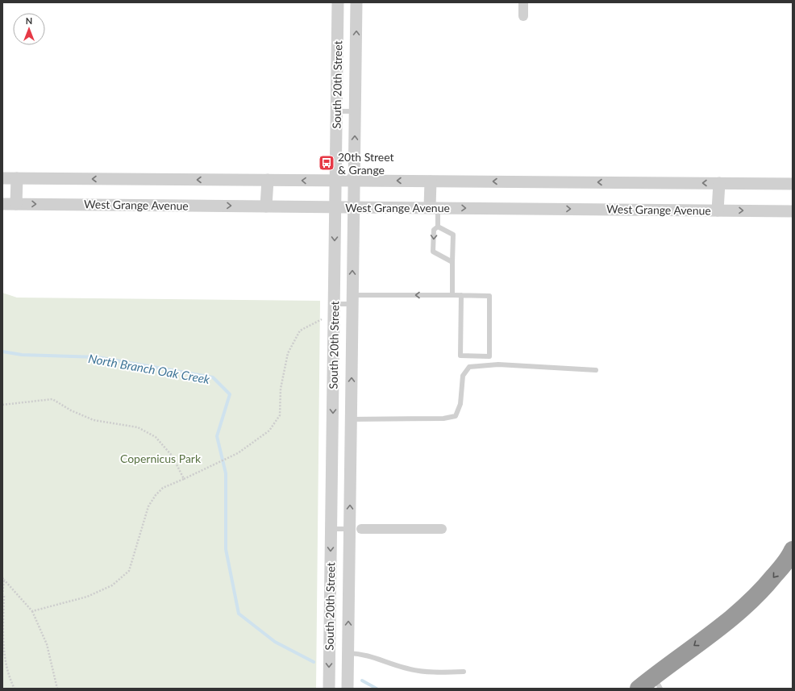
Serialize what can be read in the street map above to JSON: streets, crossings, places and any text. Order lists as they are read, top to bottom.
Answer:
{
  "streets": {
    "street": ["South 20th Street", "West Grange Avenue"]
  },
  "crossings": [
    ["South 20th Street", "West Grange Avenue"]
  ],
  "water": ["North Branch Oak Creek"],
  "parks": ["Copernicus Park"],
  "places": {
    "bus stop": ["20th Street & Grange"]
  },
  "north": "top"
}
